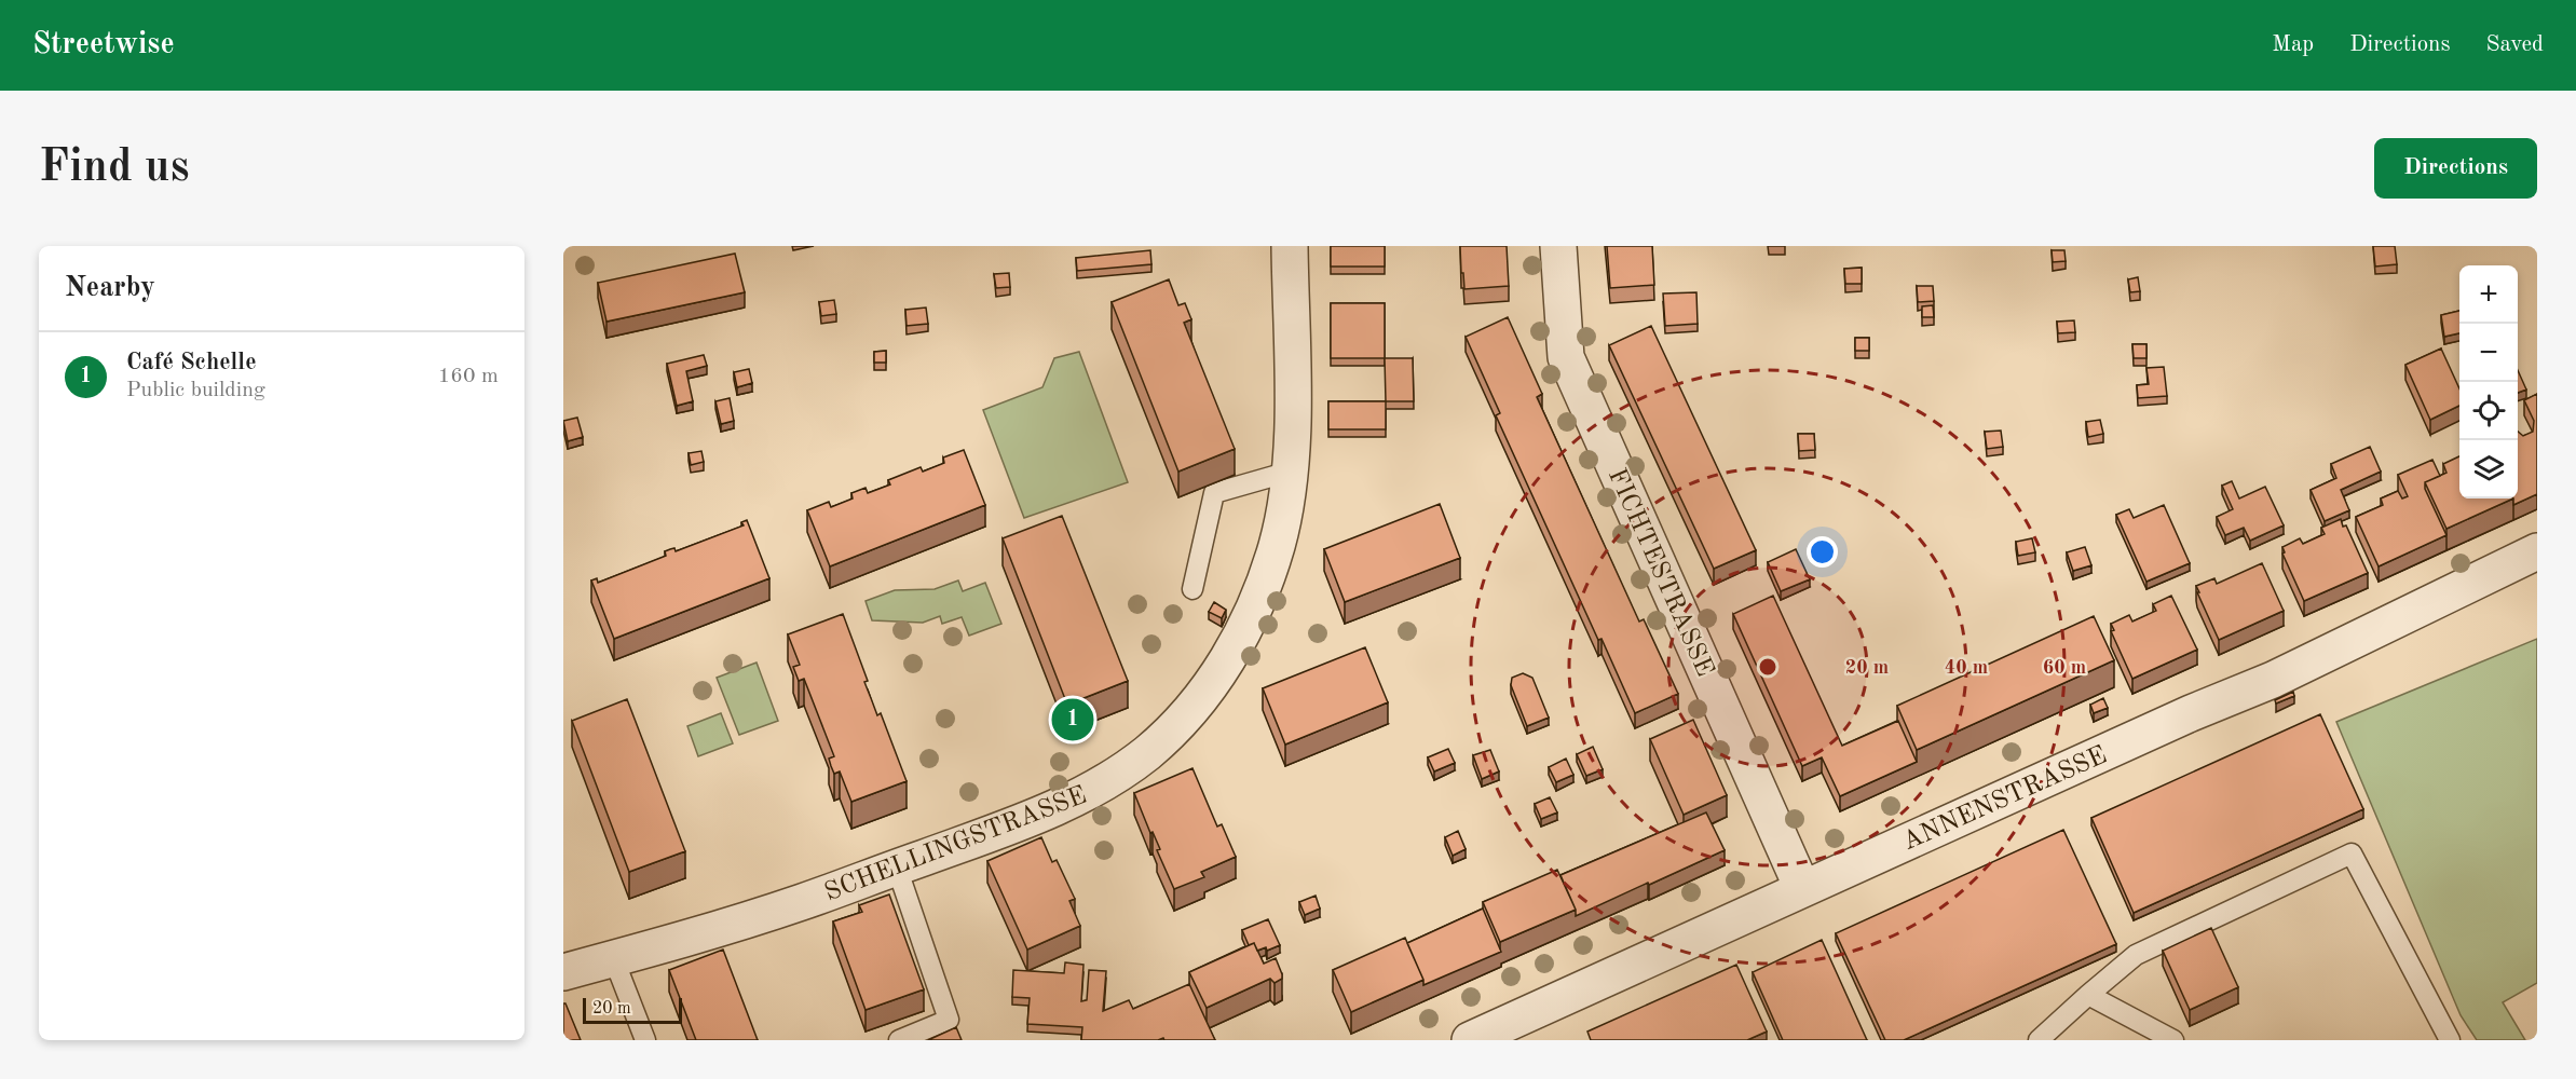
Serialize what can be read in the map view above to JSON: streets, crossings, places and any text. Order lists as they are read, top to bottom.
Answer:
{
  "streets": {
    "street": ["FICHTESTRASSE", "ANNENSTRASSE", "SCHELLINGSTRASSE"]
  },
  "crossings": [
    ["FICHTESTRASSE", "ANNENSTRASSE"]
  ],
  "scale_bar": "20 m",
  "page": {
    "header": "Streetwise",
    "nav": ["Map", "Directions", "Saved"],
    "buttons": "Directions",
    "title": "Find us",
    "heading": "Nearby",
    "map_buttons": ["+", "−"],
    "list": [
      {
        "mark": "1",
        "name": "Café Schelle",
        "note": "Public building",
        "value": "160 m"
      }
    ],
    "pins": "1",
    "scale": "20 m"
  },
  "rings": ["20 m", "40 m", "60 m"]
}
